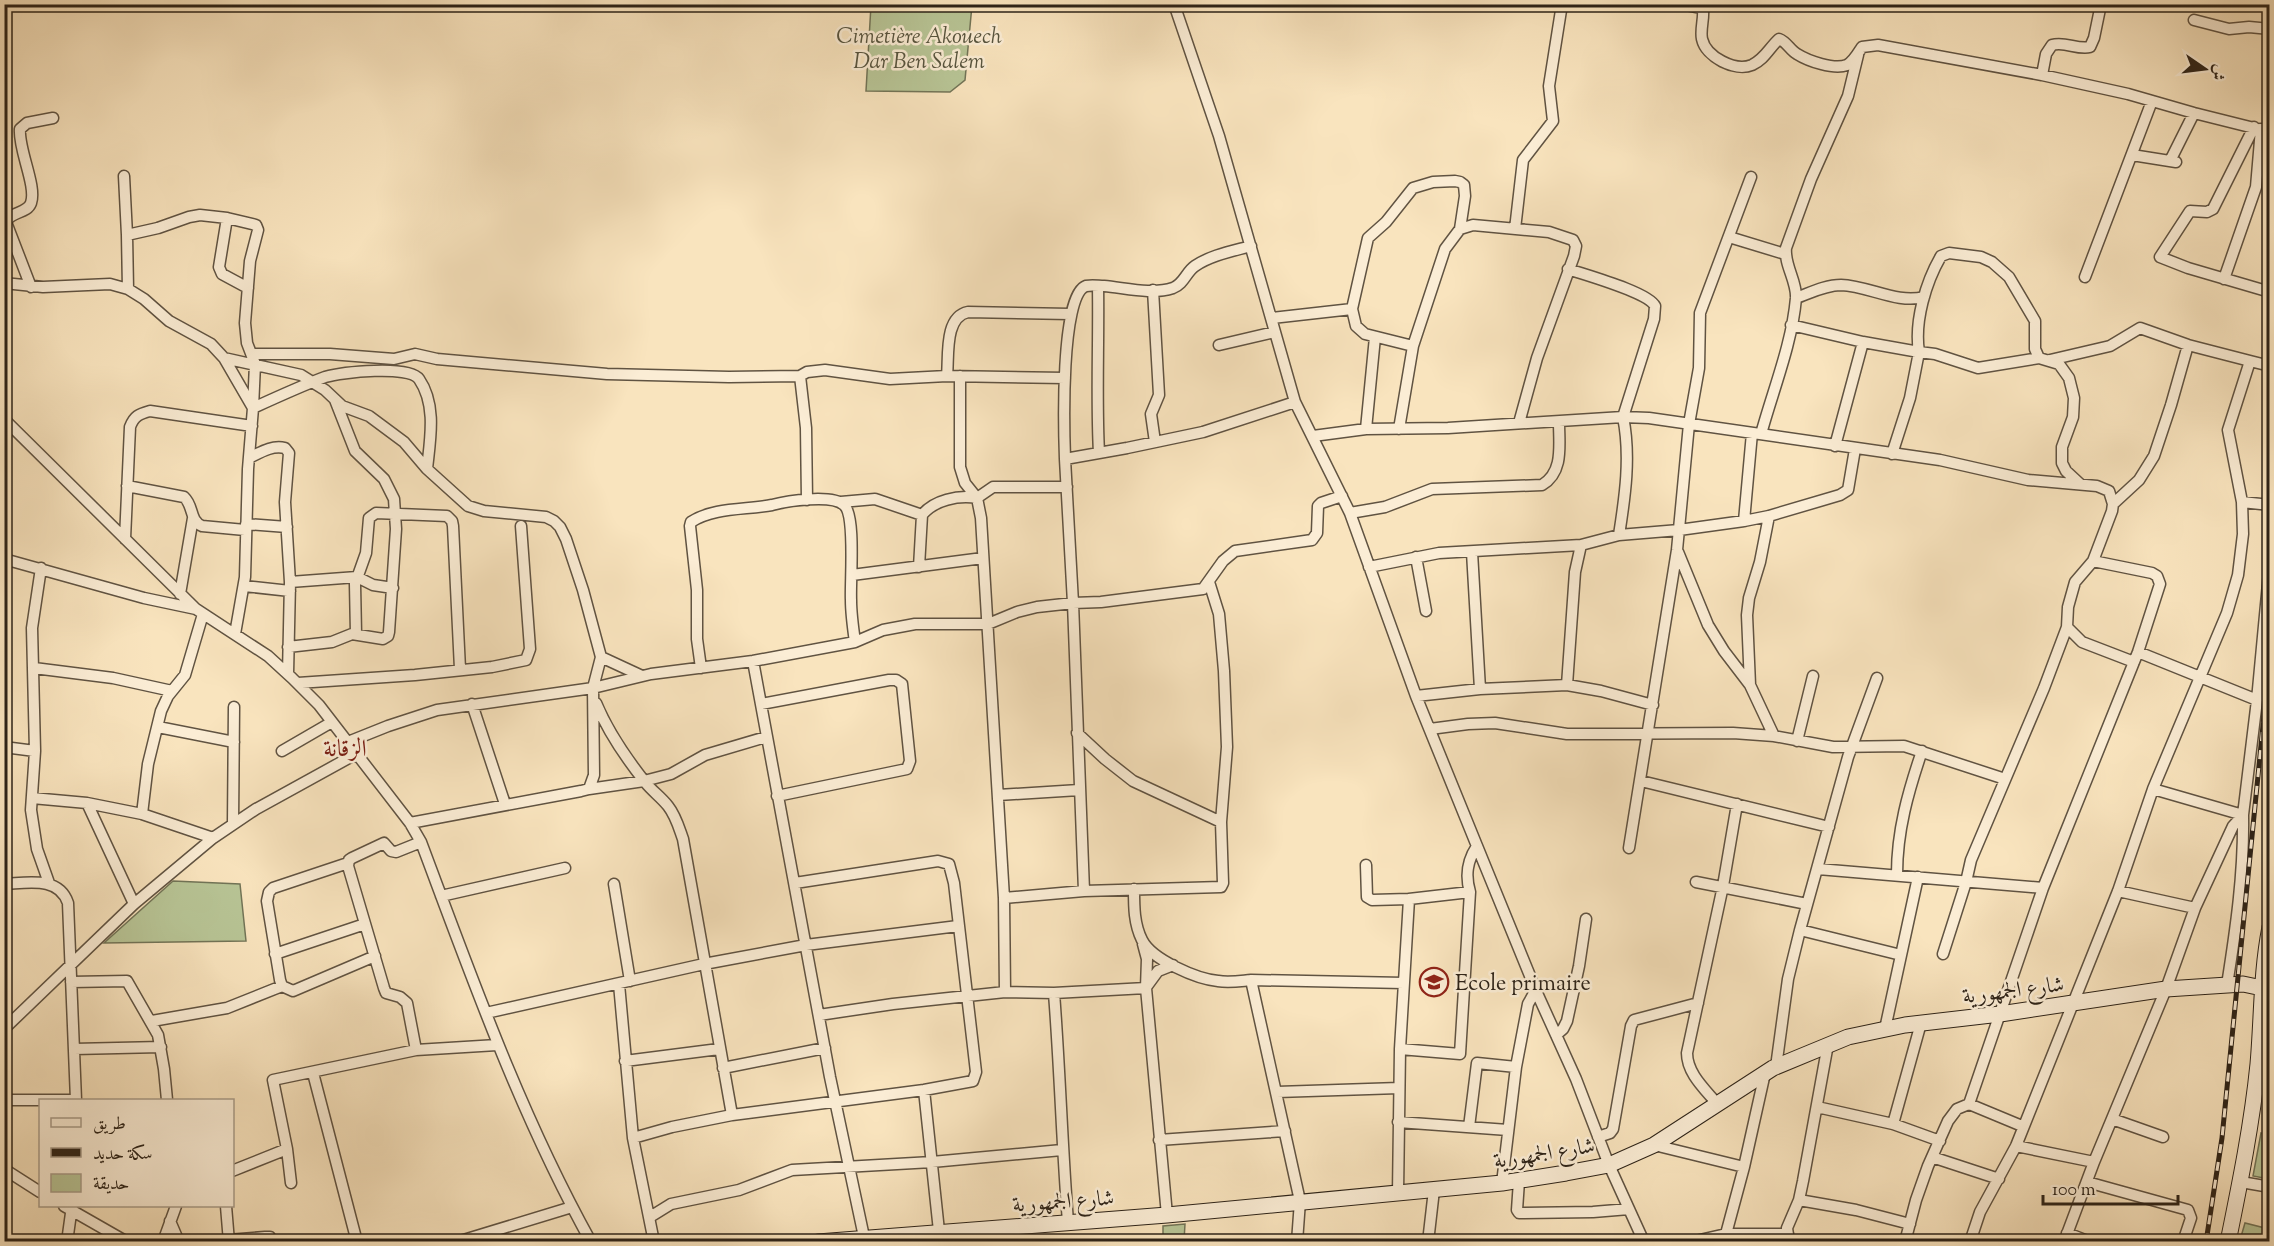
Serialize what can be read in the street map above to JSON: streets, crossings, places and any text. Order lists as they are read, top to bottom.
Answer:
{
  "streets": {
    "main road": ["شارع الجمهورية"]
  },
  "districts": ["الزقانة"],
  "parks": ["Cimetière Akouech Dar Ben Salem"],
  "places": {
    "school or university": ["Ecole primaire"]
  },
  "legend": ["طريق", "سكة حديد", "حديقة"],
  "scale_bar": "100 m",
  "north": "right"
}
